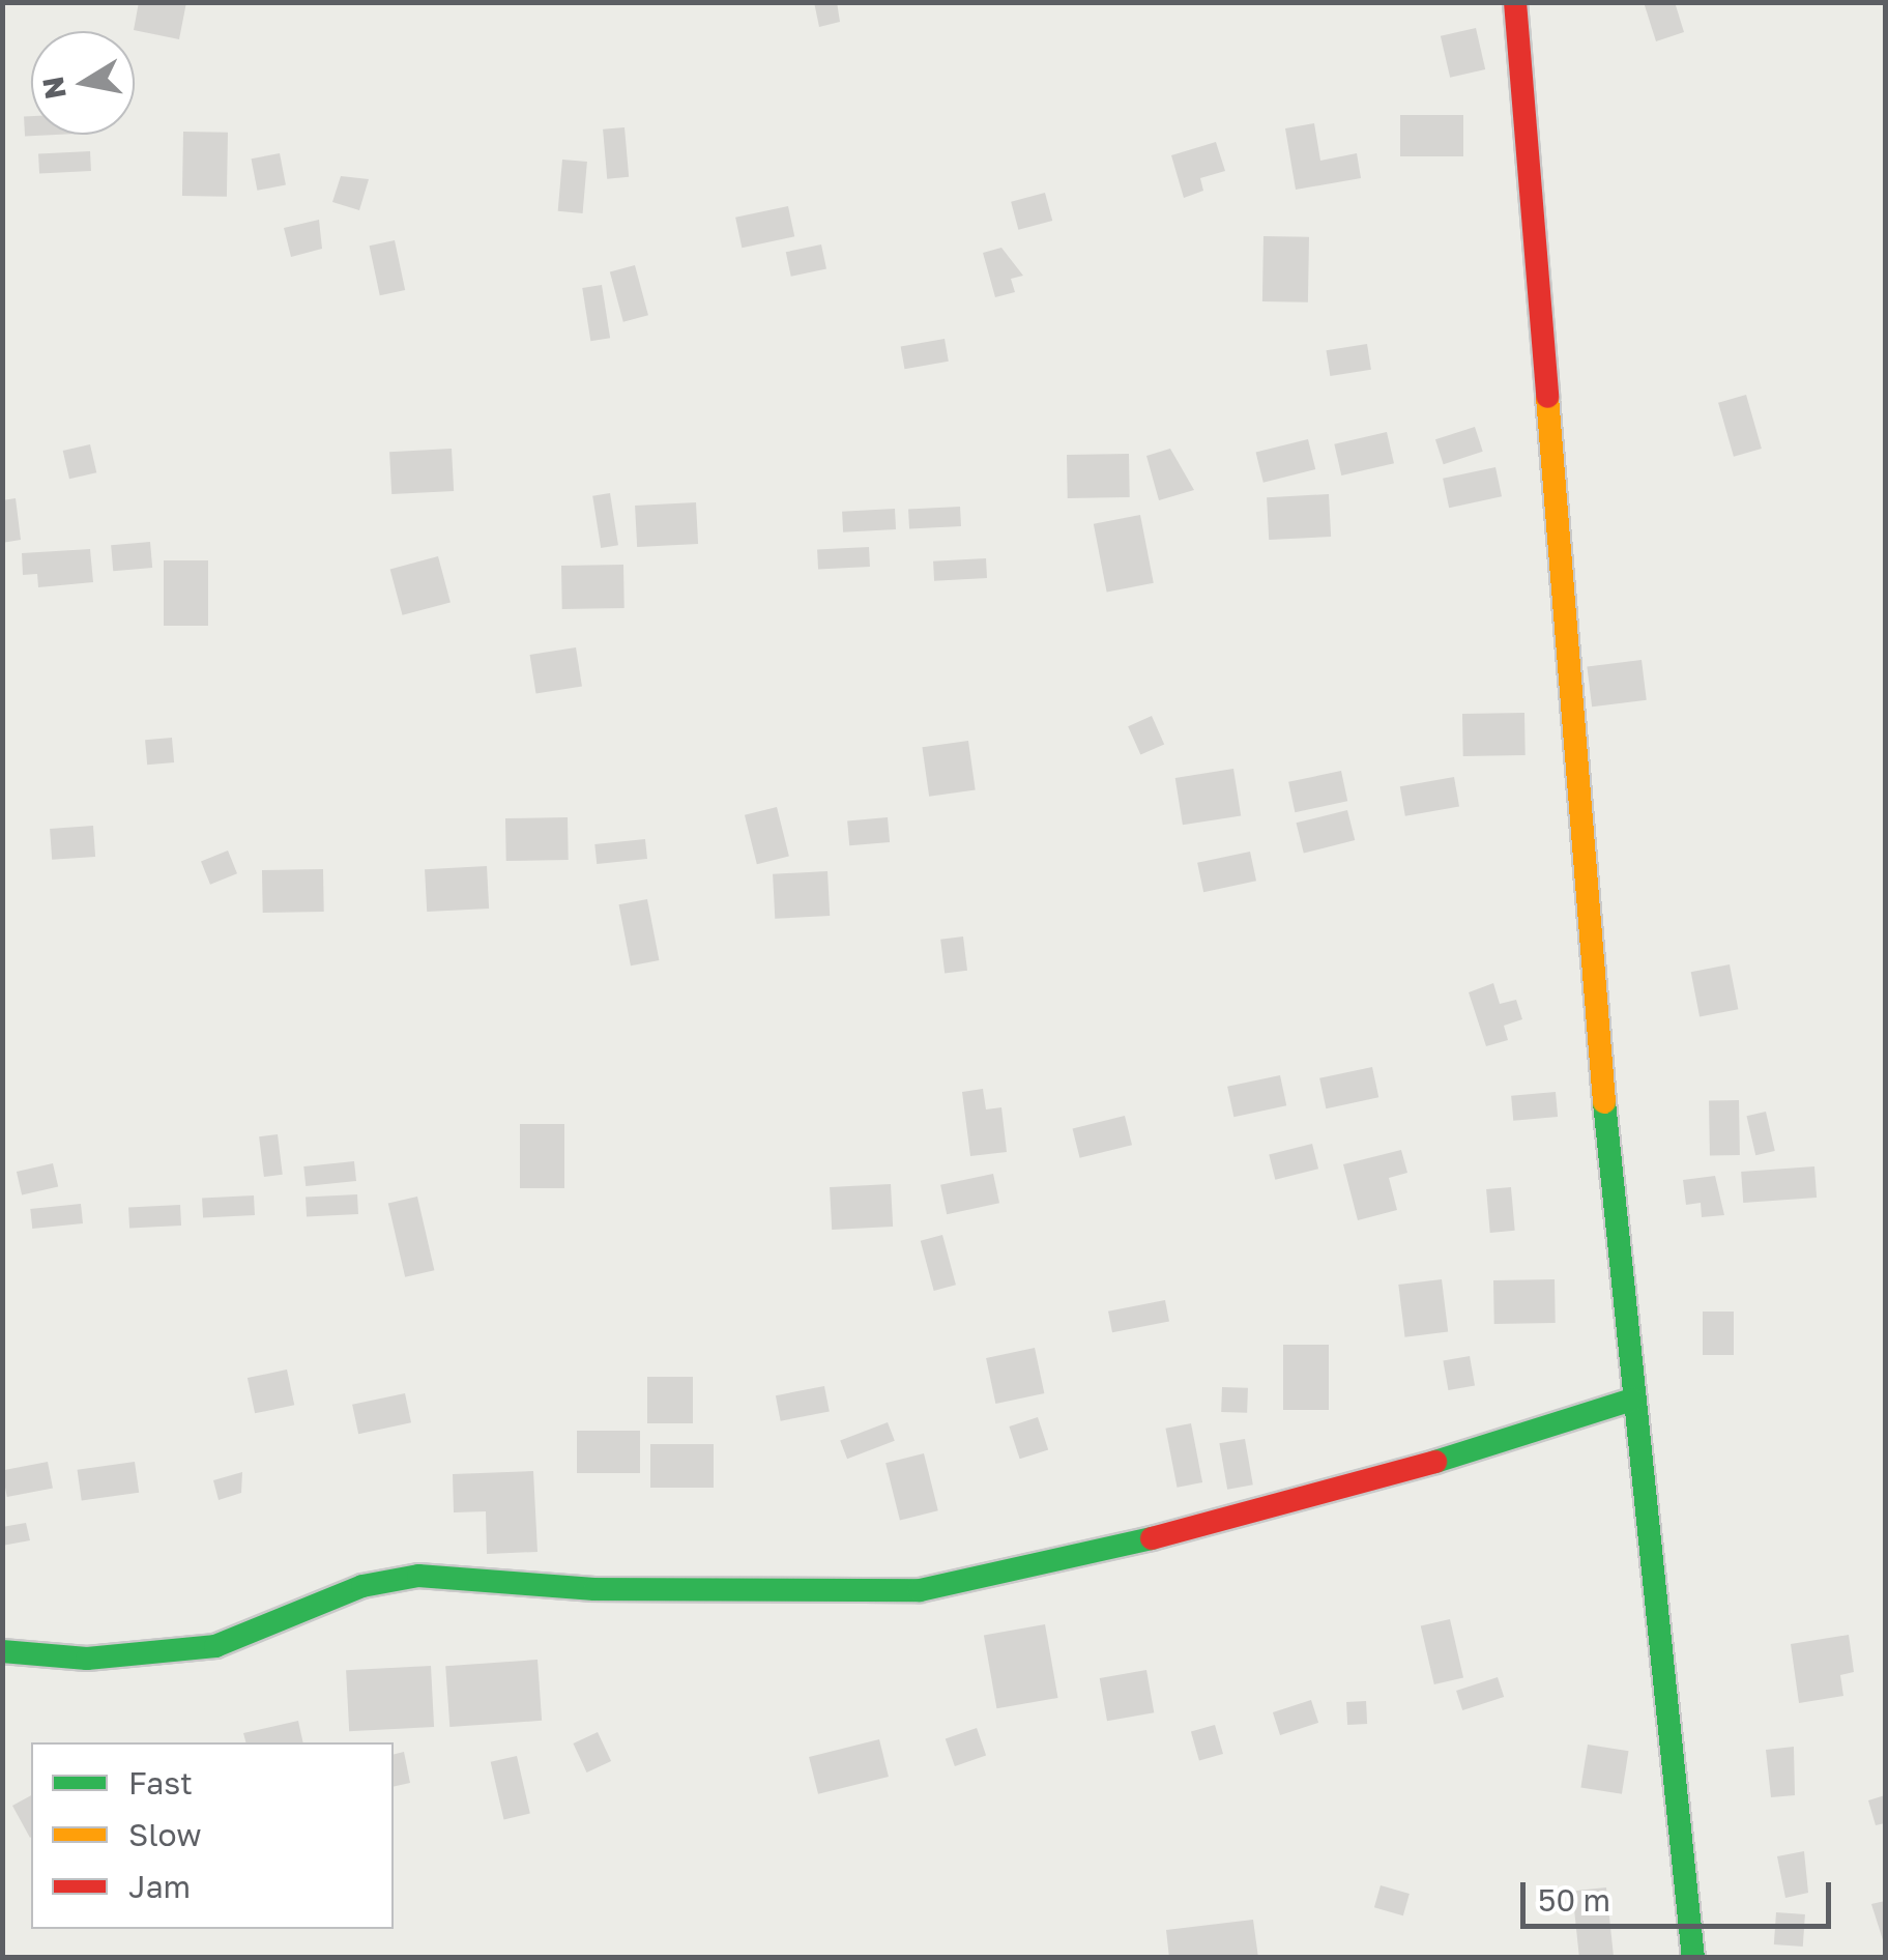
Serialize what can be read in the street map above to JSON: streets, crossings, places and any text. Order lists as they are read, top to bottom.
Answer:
{
  "legend": ["Fast", "Slow", "Jam"],
  "scale_bar": "50 m",
  "north": "left"
}
